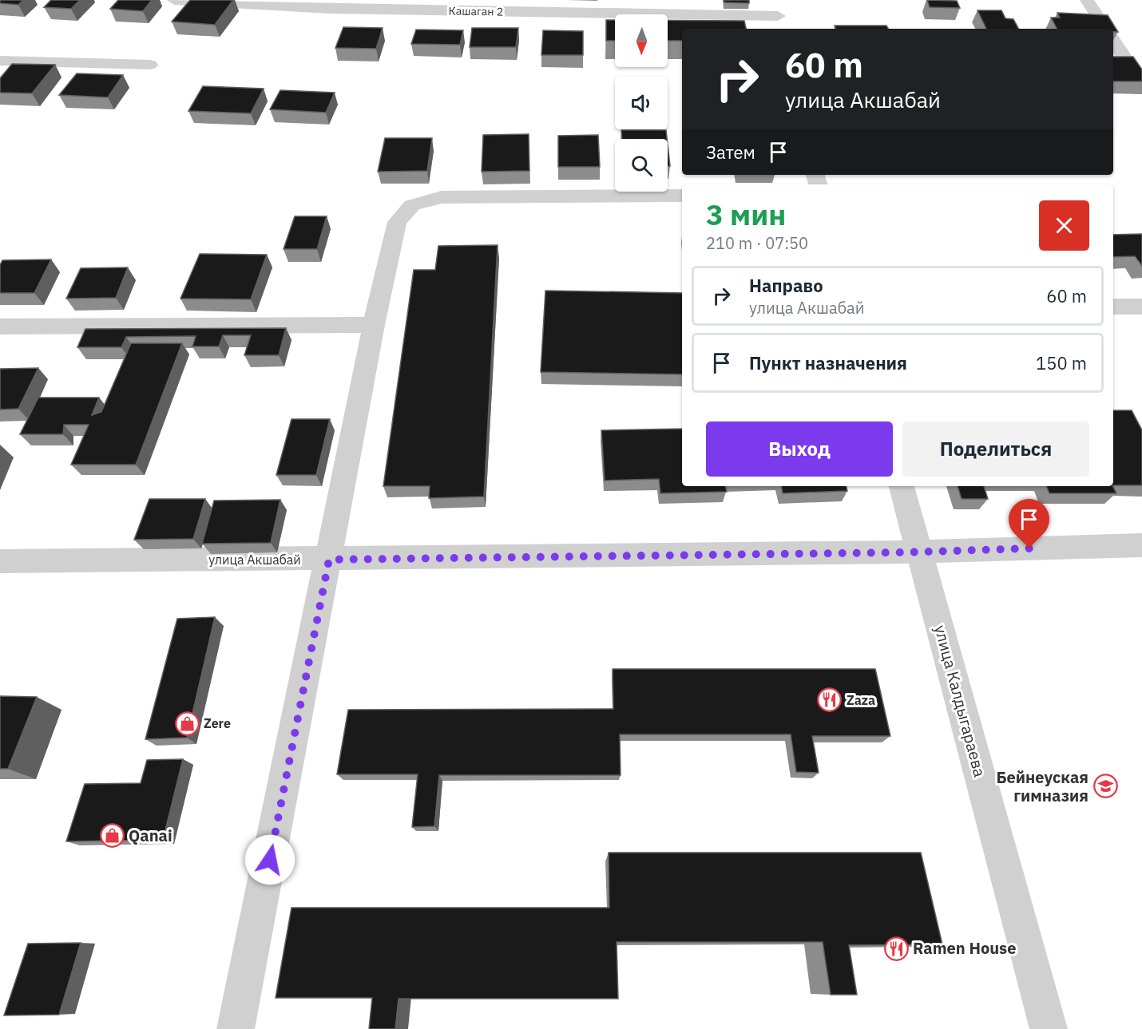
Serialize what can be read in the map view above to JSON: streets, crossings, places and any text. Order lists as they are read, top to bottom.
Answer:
{
  "streets": {
    "street": ["Кашаган 2", "улица Акшабай", "улица Калдыгараева"]
  },
  "crossings": [
    ["улица Акшабай", "улица Калдыгараева"]
  ],
  "places": {
    "restaurant": ["Zaza", "Ramen House"],
    "shop": ["Zere", "Qanai"],
    "school or university": ["Бейнеуская гимназия"]
  },
  "north": "bottom",
  "page": {
    "turn": ["60 m", "улица Акшабай"],
    "then": "Затем",
    "heading": ["3 мин", "210 m · 07:50"],
    "list": [
      {
        "name": "Направо",
        "note": "улица Акшабай",
        "value": "60 m"
      },
      {
        "name": "Пункт назначения",
        "value": "150 m"
      }
    ],
    "buttons": ["Выход", "Поделиться"]
  }
}
